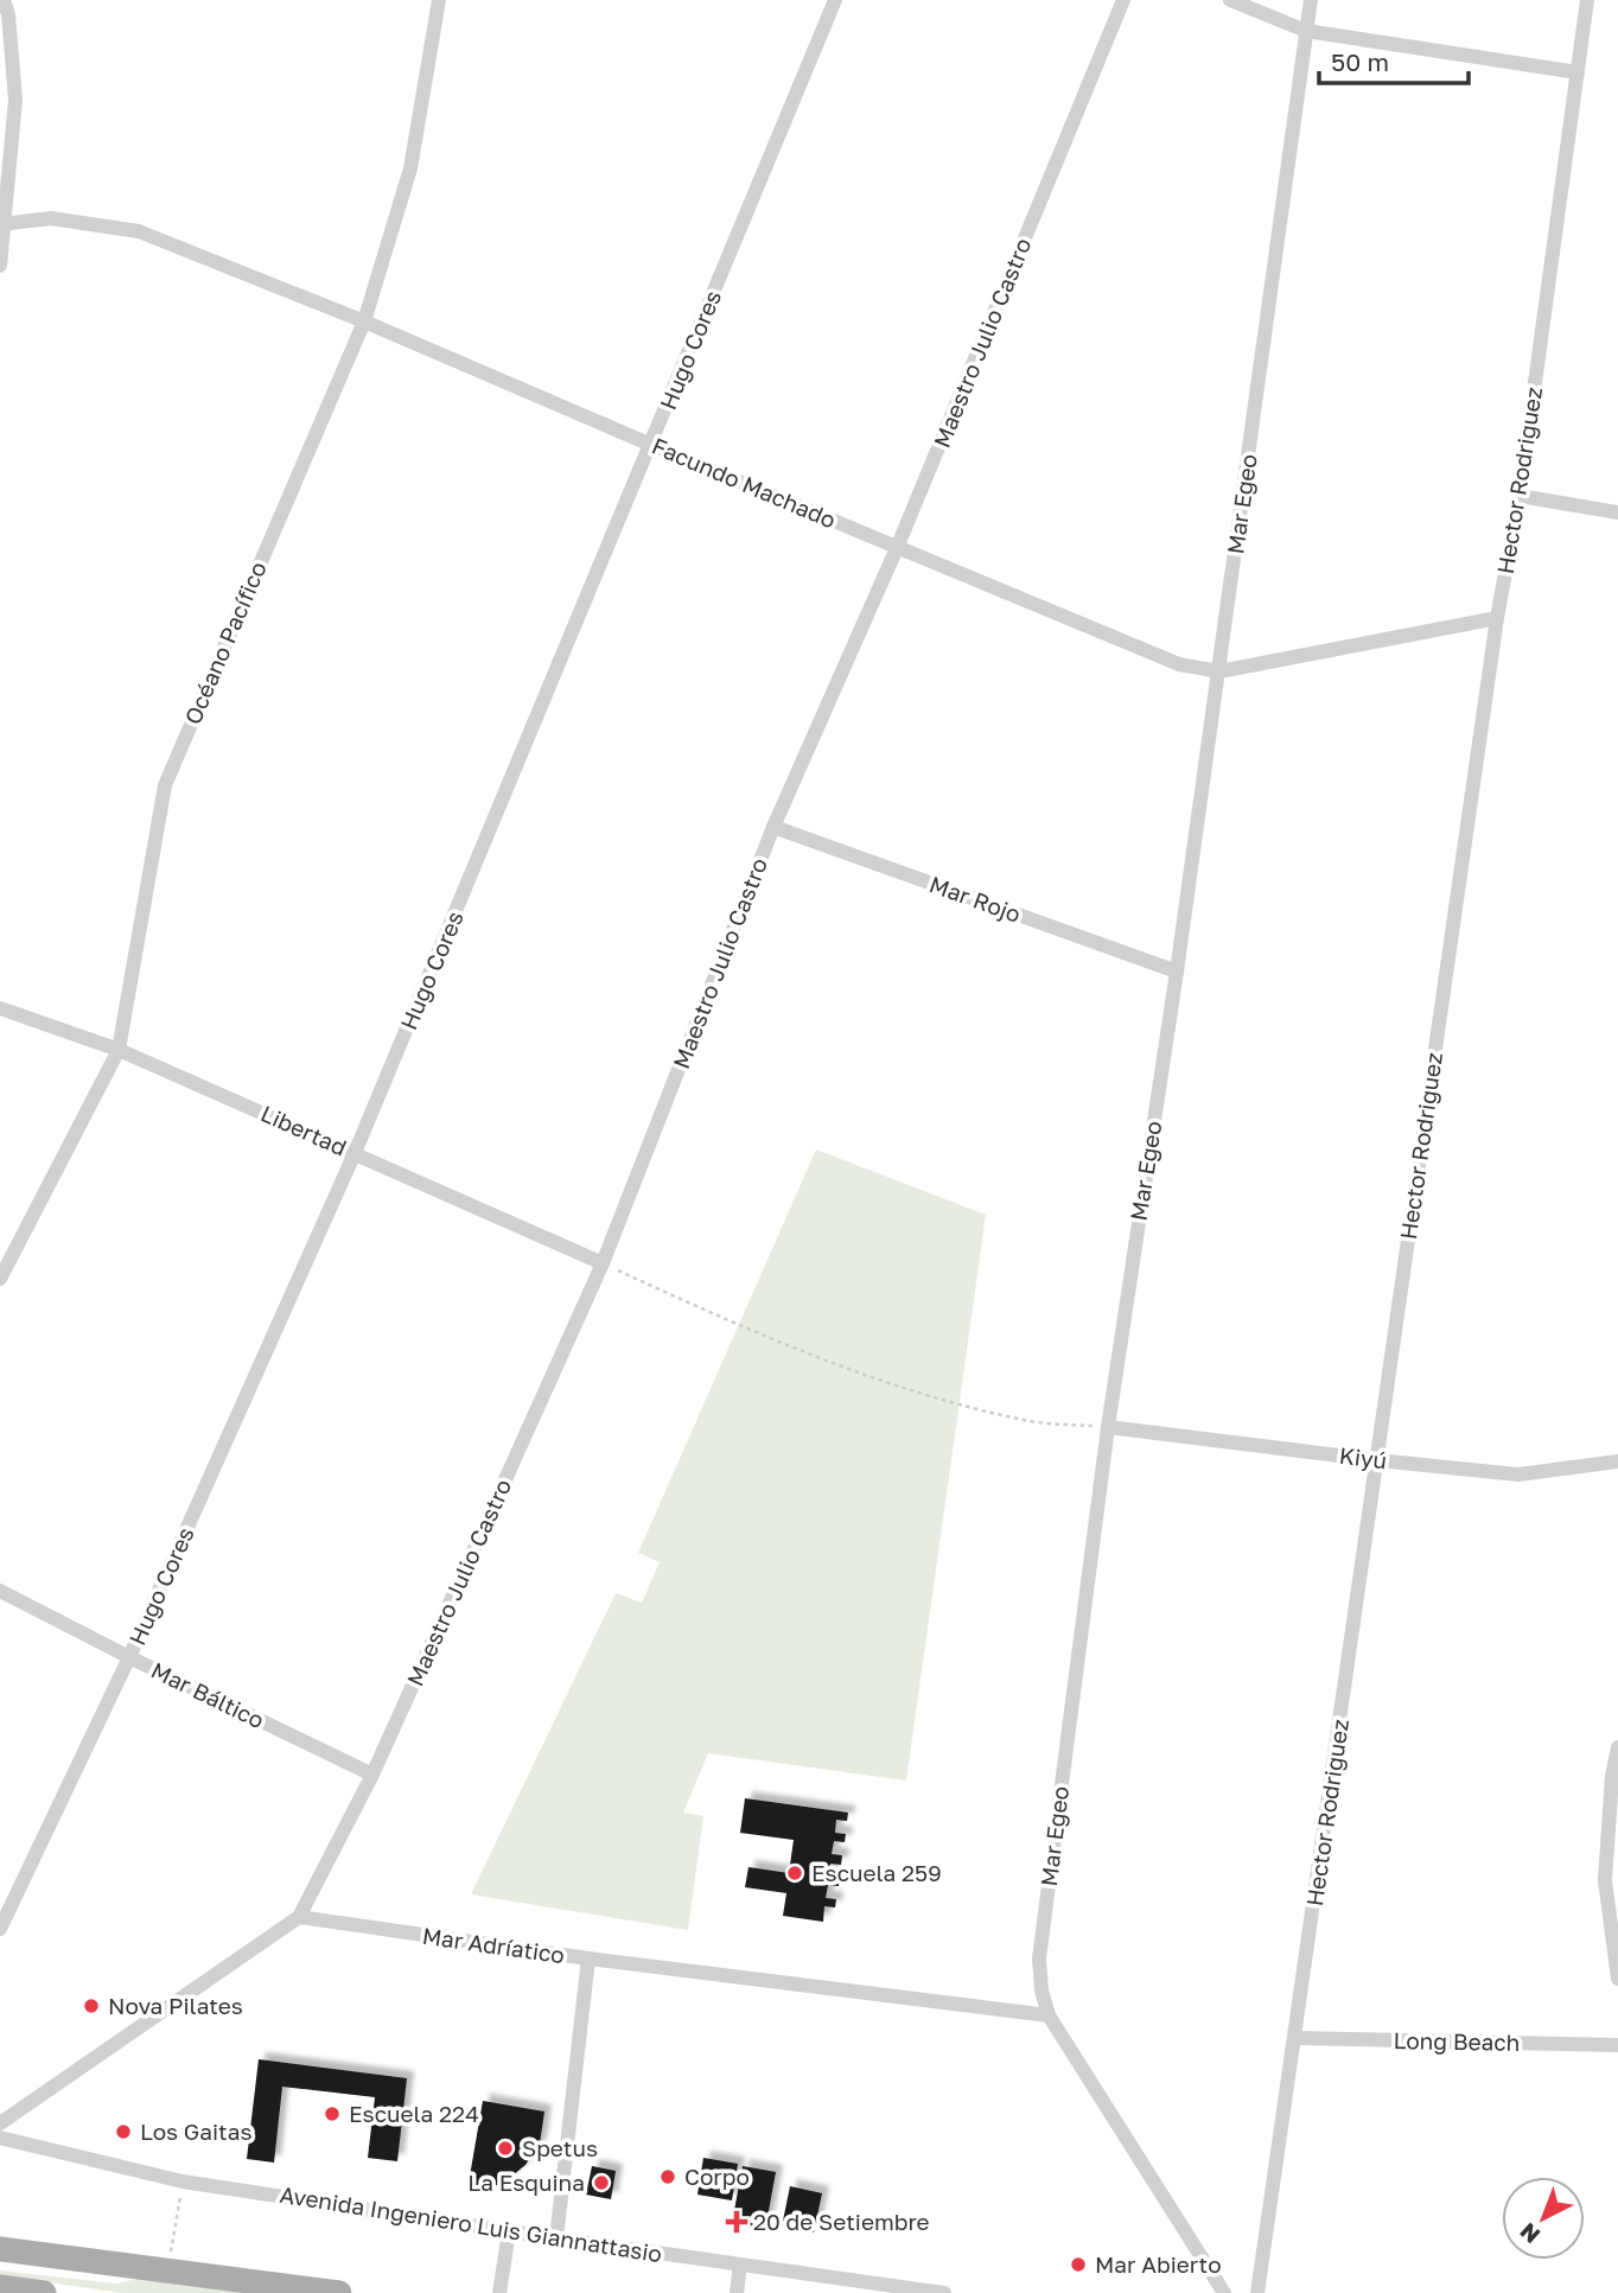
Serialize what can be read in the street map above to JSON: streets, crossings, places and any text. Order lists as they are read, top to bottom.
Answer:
{
  "streets": {
    "street": [
      "Maestro Julio Castro",
      "Hugo Cores",
      "Hector Rodriguez",
      "Facundo Machado",
      "Mar Egeo",
      "Océano Pacífico",
      "Mar Rojo",
      "Libertad",
      "Kiyú",
      "Mar Báltico",
      "Mar Adríatico",
      "Long Beach",
      "Avenida Ingeniero Luis Giannattasio"
    ]
  },
  "crossings": [
    ["Maestro Julio Castro", "Facundo Machado"],
    ["Maestro Julio Castro", "Mar Rojo"],
    ["Maestro Julio Castro", "Libertad"],
    ["Maestro Julio Castro", "Mar Báltico"],
    ["Maestro Julio Castro", "Mar Adríatico"],
    ["Hugo Cores", "Facundo Machado"],
    ["Hugo Cores", "Libertad"],
    ["Hugo Cores", "Mar Báltico"],
    ["Hector Rodriguez", "Facundo Machado"],
    ["Hector Rodriguez", "Kiyú"],
    ["Hector Rodriguez", "Long Beach"],
    ["Facundo Machado", "Mar Egeo"],
    ["Facundo Machado", "Océano Pacífico"],
    ["Mar Egeo", "Mar Rojo"],
    ["Mar Egeo", "Kiyú"],
    ["Mar Egeo", "Mar Adríatico"],
    ["Océano Pacífico", "Libertad"]
  ],
  "places": {
    "other": [
      "Escuela 259",
      "Nova Pilates",
      "Escuela 224",
      "Los Gaitas",
      "Spetus",
      "Corpo",
      "La Esquina",
      "Mar Abierto"
    ],
    "health": ["20 de Setiembre"]
  },
  "scale_bar": "50 m",
  "north": "bottom left"
}
